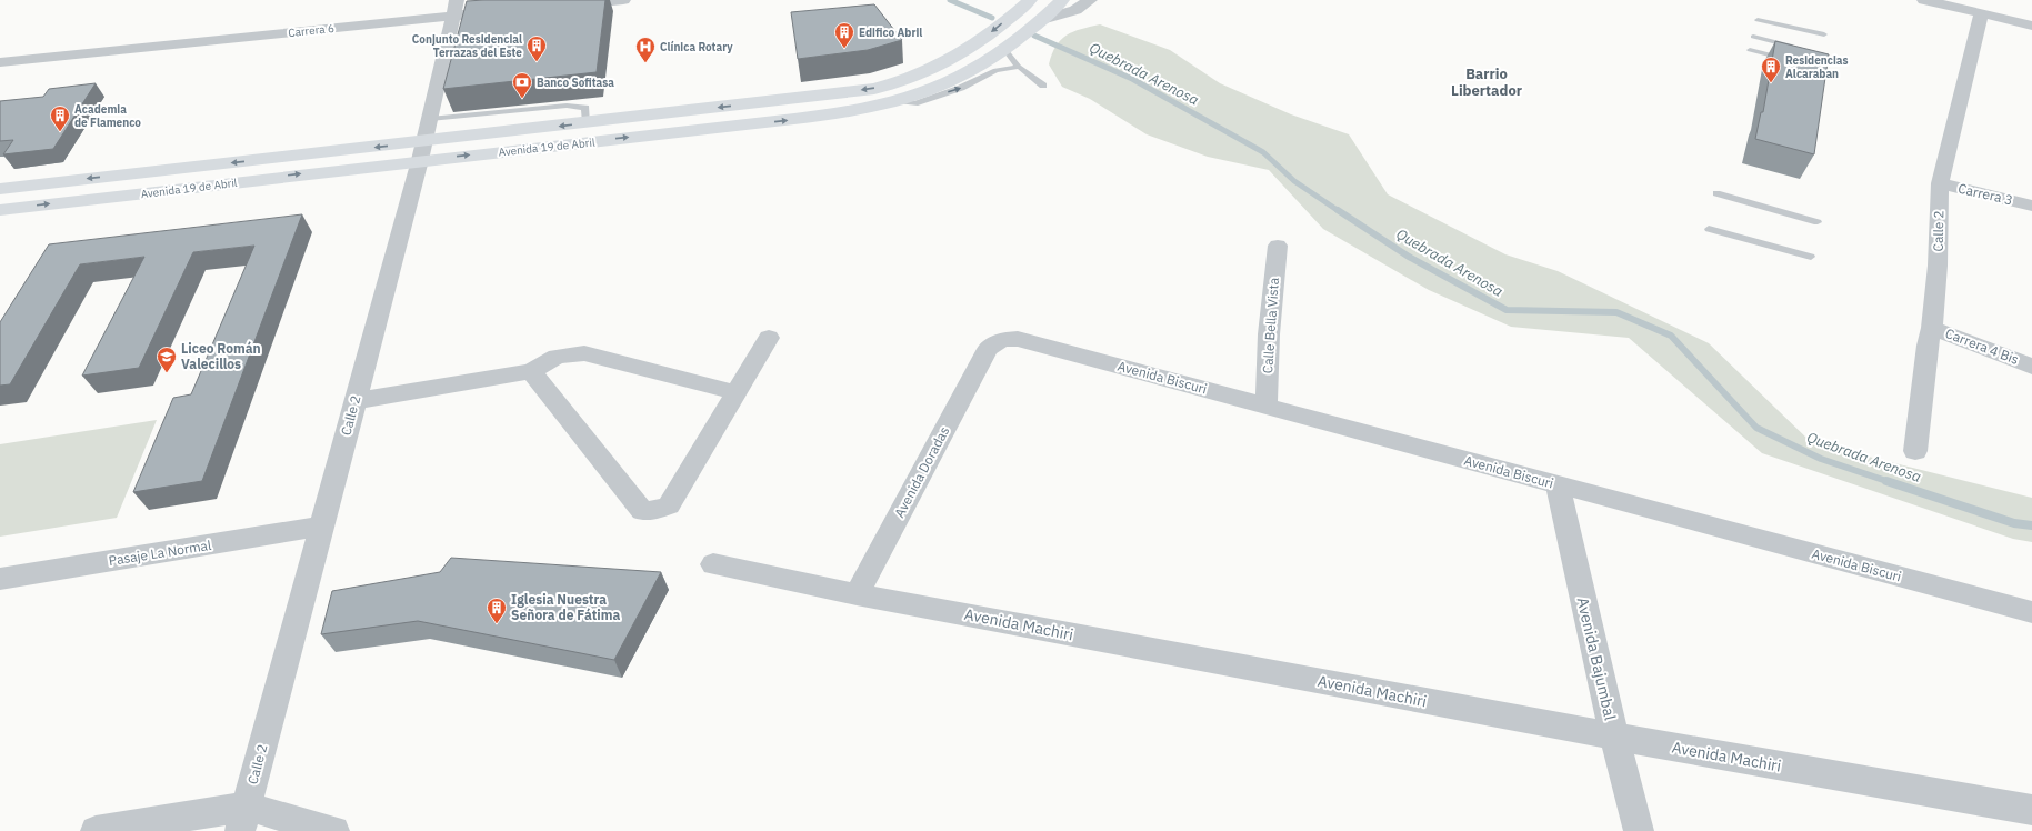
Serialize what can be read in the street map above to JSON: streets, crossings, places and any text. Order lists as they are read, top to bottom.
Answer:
{
  "streets": {
    "main road": ["Avenida 19 de Abril"],
    "street": [
      "Carrera 6",
      "Carrera 3",
      "Calle 2",
      "Calle Bella Vista",
      "Carrera 4 Bis",
      "Avenida Biscuri",
      "Avenida Doradas",
      "Pasaje La Normal",
      "Avenida Machiri",
      "Avenida Bajumbal"
    ]
  },
  "crossings": [
    ["Carrera 6", "Calle 2"],
    ["Avenida 19 de Abril", "Calle 2"],
    ["Carrera 3", "Calle 2"],
    ["Calle 2", "Carrera 4 Bis"],
    ["Calle 2", "Pasaje La Normal"],
    ["Calle Bella Vista", "Avenida Biscuri"],
    ["Avenida Biscuri", "Avenida Doradas"],
    ["Avenida Biscuri", "Avenida Bajumbal"],
    ["Avenida Doradas", "Avenida Machiri"],
    ["Avenida Machiri", "Avenida Bajumbal"]
  ],
  "districts": ["Barrio Libertador"],
  "water": ["Quebrada Arenosa"],
  "places": {
    "building": [
      "Edifico Abril",
      "Conjunto Residencial Terrazas del Este",
      "Residencias Alcaraban",
      "Academia de Flamenco",
      "Iglesia Nuestra Señora de Fátima"
    ],
    "hospital": ["Clínica Rotary"],
    "bank": ["Banco Sofitasa"],
    "school or university": ["Liceo Román Valecillos"]
  }
}
